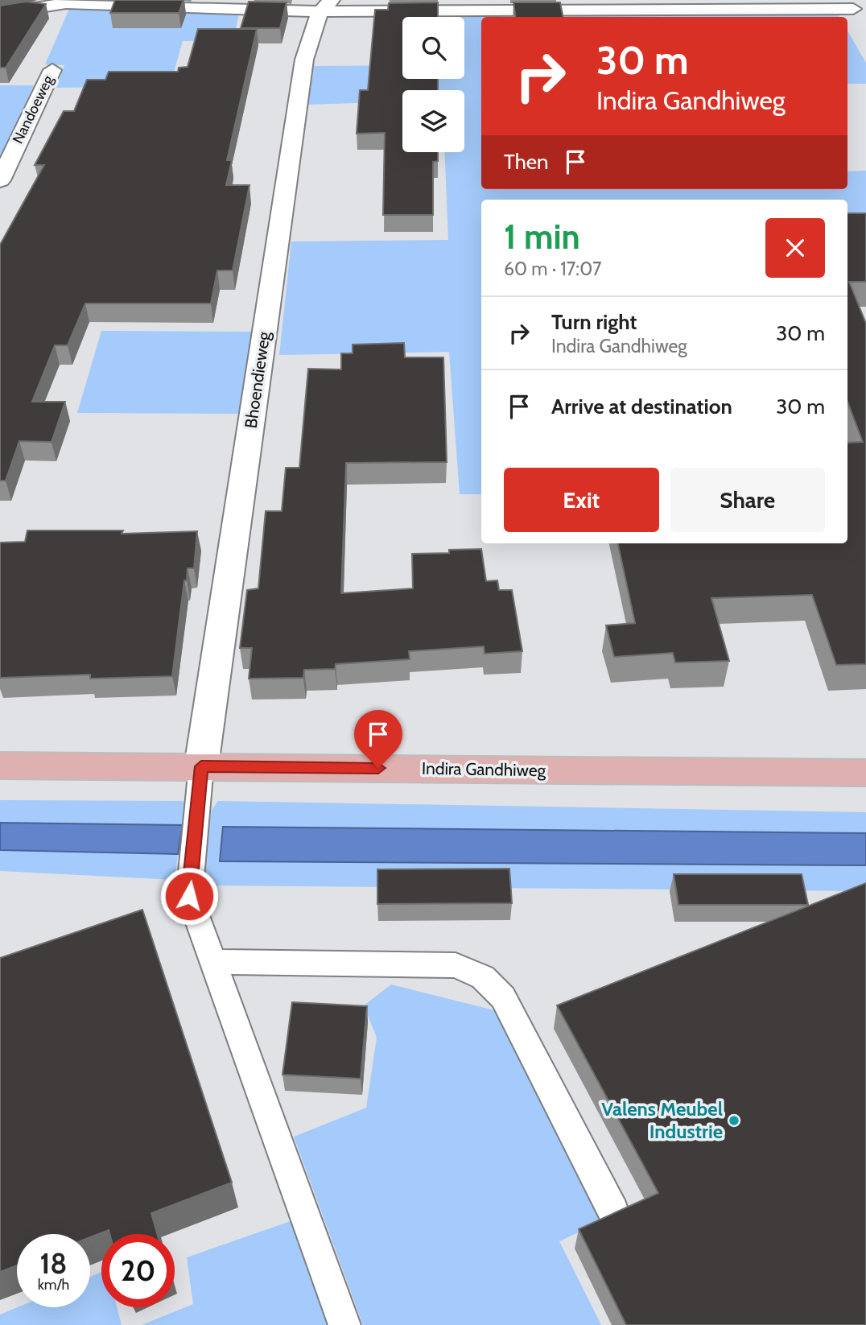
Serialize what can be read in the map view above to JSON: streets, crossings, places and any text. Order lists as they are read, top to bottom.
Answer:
{
  "streets": {
    "main road": ["Indira Gandhiweg"],
    "street": ["Nandoeweg", "Bhoendieweg"]
  },
  "crossings": [
    ["Bhoendieweg", "Indira Gandhiweg"]
  ],
  "places": ["Valens Meubel Industrie"],
  "page": {
    "turn": ["30 m", "Indira Gandhiweg"],
    "then": "Then",
    "heading": ["1 min", "60 m · 17:07"],
    "list": [
      {
        "name": "Turn right",
        "note": "Indira Gandhiweg",
        "value": "30 m"
      },
      {
        "name": "Arrive at destination",
        "value": "30 m"
      }
    ],
    "buttons": ["Exit", "Share"],
    "speed": "18 km/h",
    "limit": "20"
  }
}
